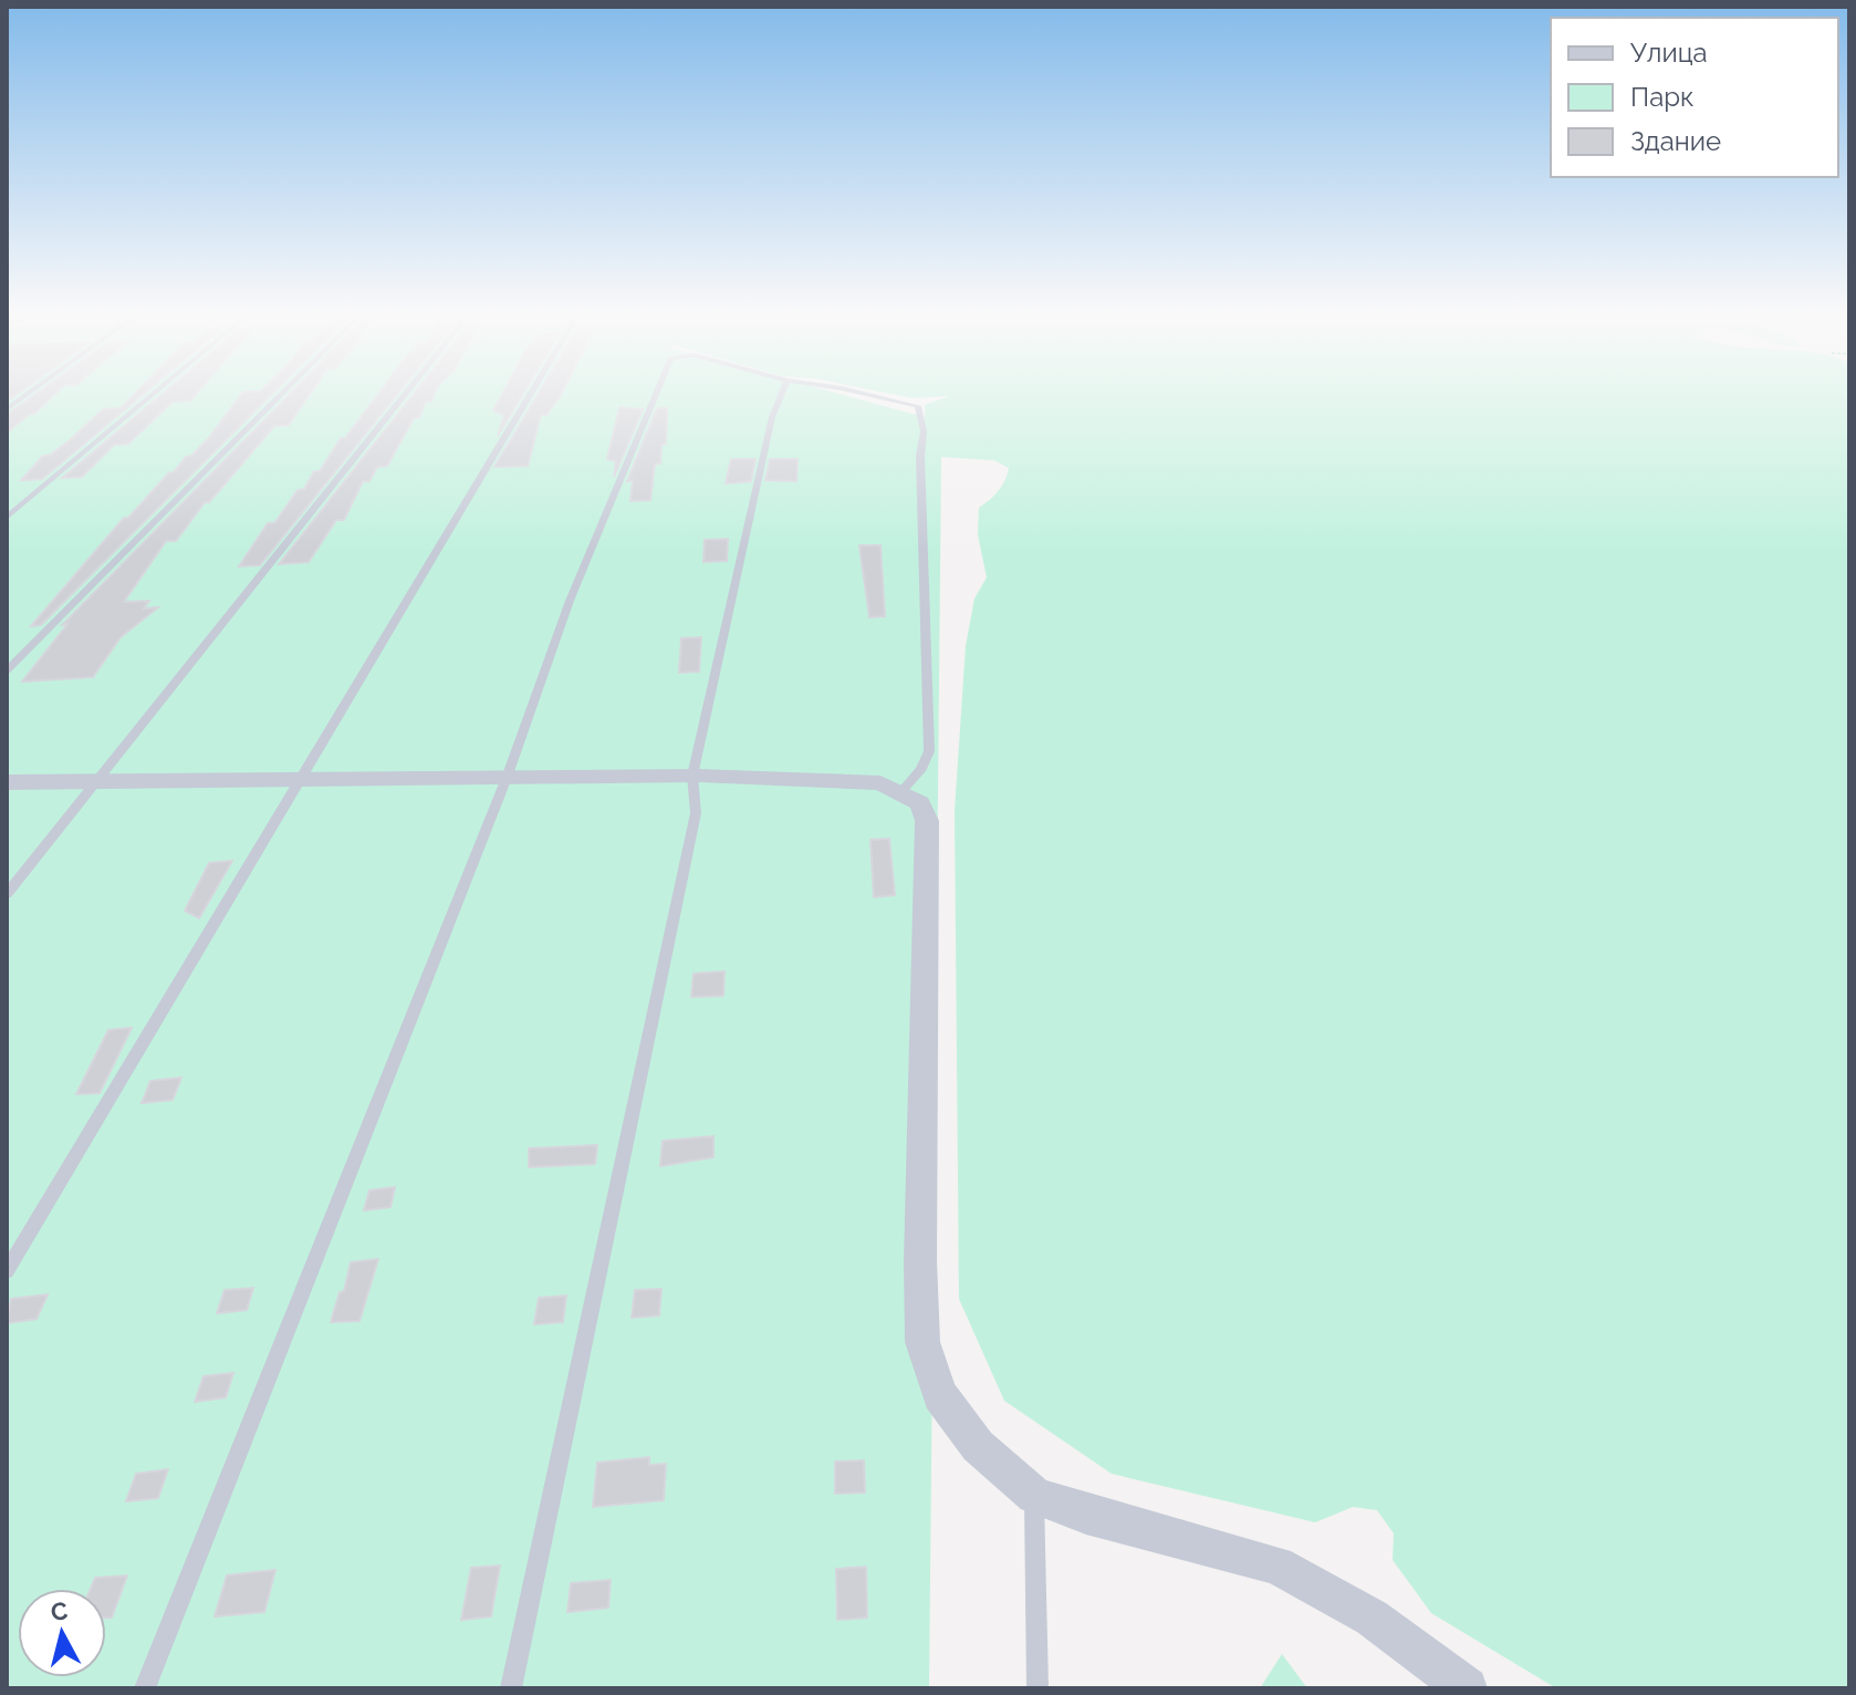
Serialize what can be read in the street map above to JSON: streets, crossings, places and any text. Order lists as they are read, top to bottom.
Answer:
{
  "legend": ["Улица", "Парк", "Здание"],
  "north": "top"
}
